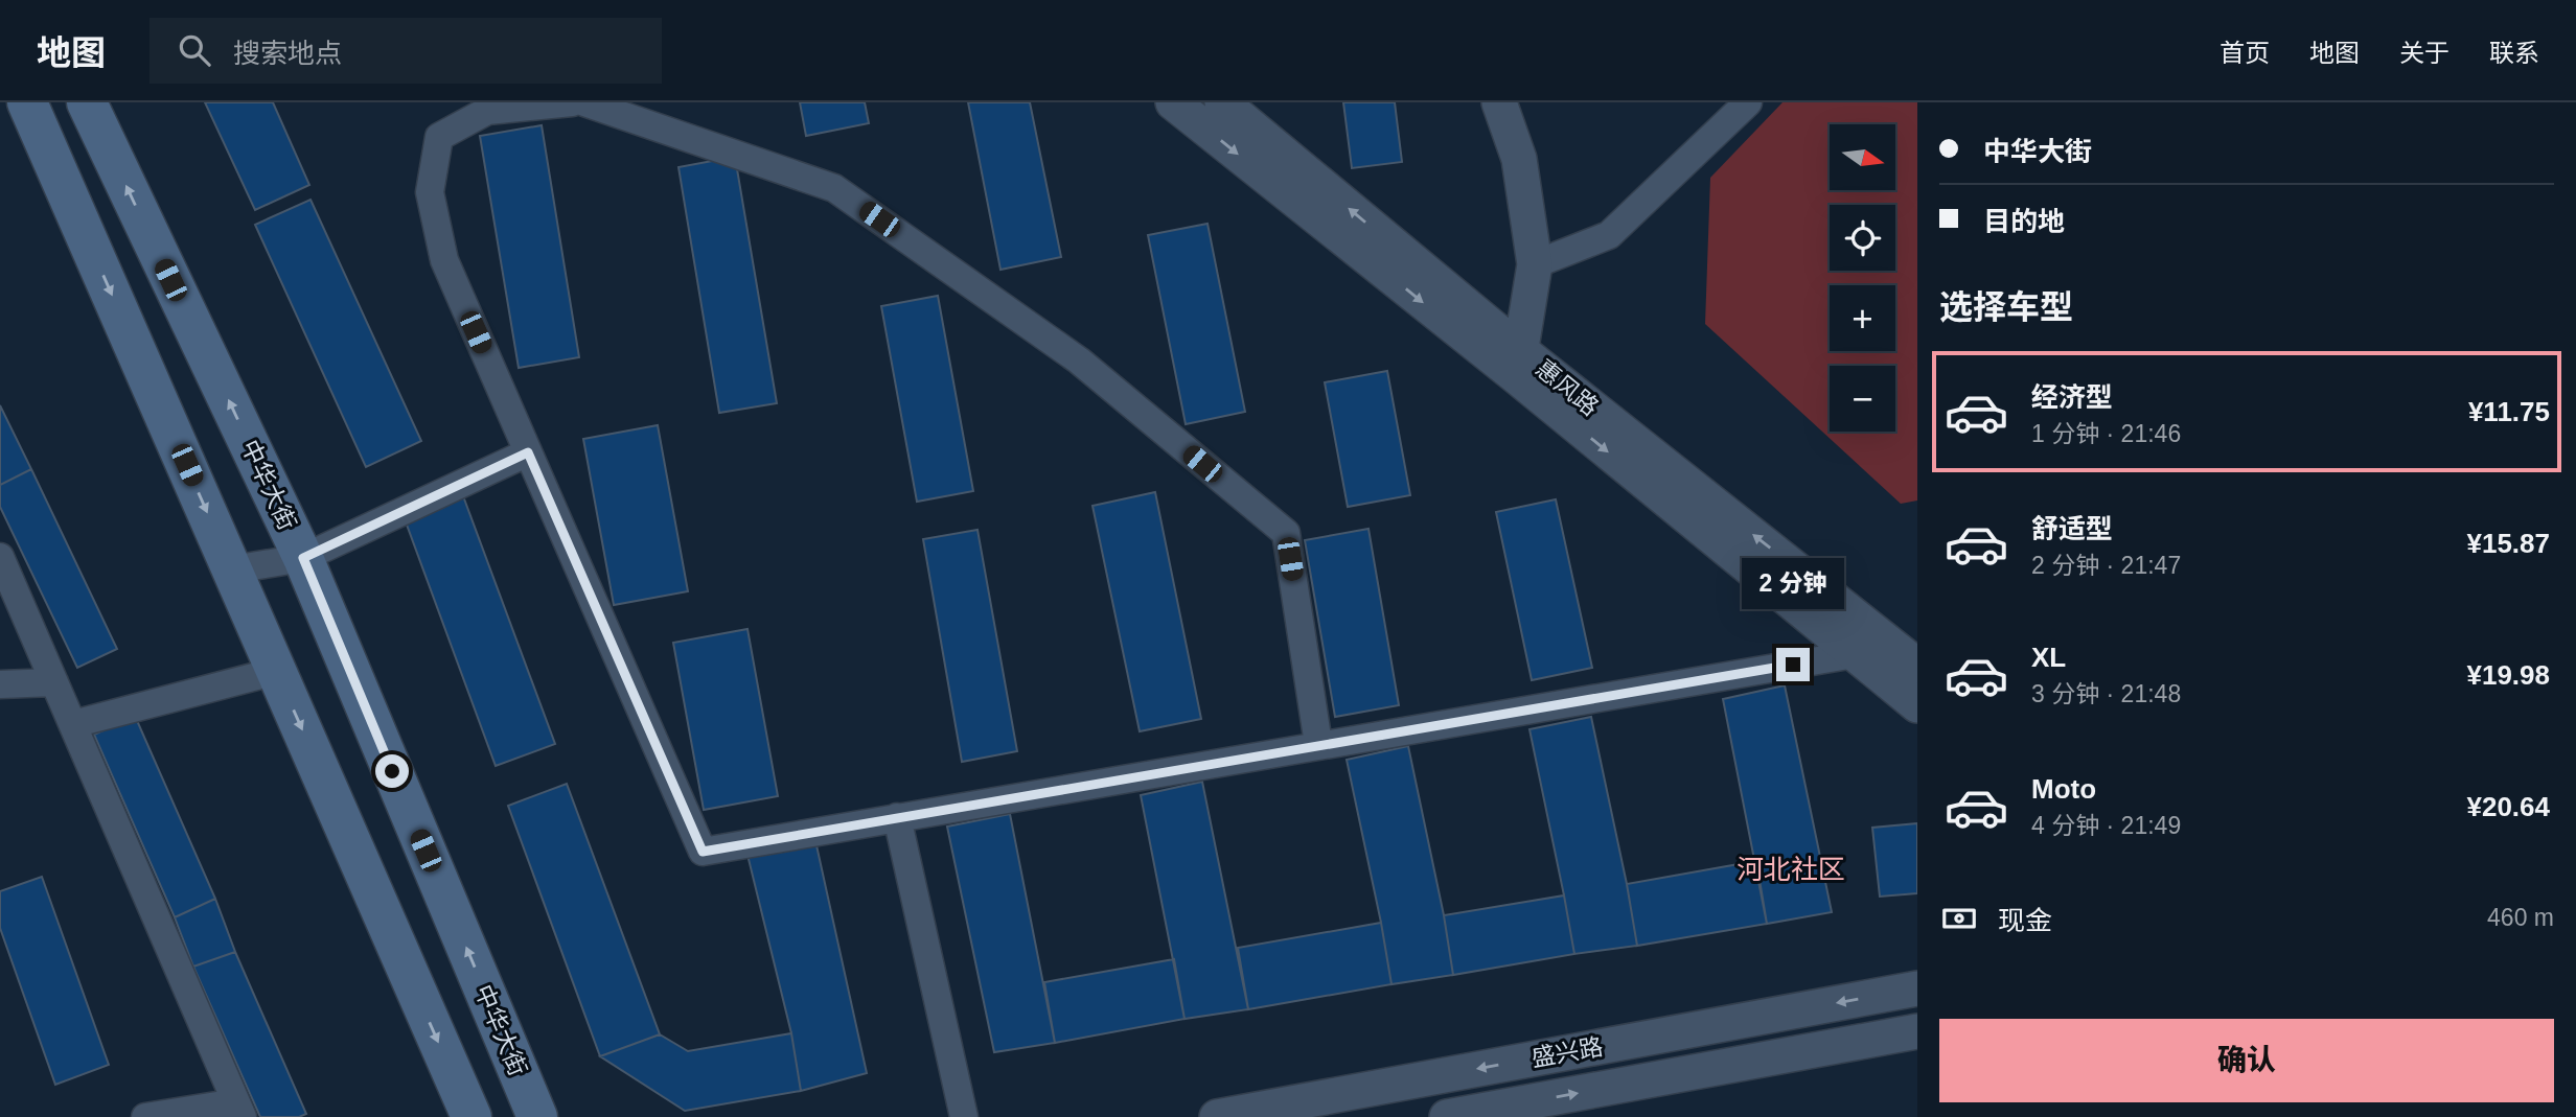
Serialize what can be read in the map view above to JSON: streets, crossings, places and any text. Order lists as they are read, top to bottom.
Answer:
{
  "streets": {
    "main road": ["中华大街"],
    "street": ["惠风路", "盛兴路"]
  },
  "districts": ["河北社区"],
  "north": "right",
  "page": {
    "header": "地图",
    "search": "搜索地点",
    "nav": [
      "首页",
      "地图",
      "关于",
      "联系"
    ],
    "banner": ["中华大街", "目的地"],
    "map_buttons": ["+", "−"],
    "heading": "选择车型",
    "list": [
      {
        "name": "经济型",
        "note": "1 分钟 · 21:46",
        "value": "¥11.75"
      },
      {
        "name": "舒适型",
        "note": "2 分钟 · 21:47",
        "value": "¥15.87"
      },
      {
        "name": "XL",
        "note": "3 分钟 · 21:48",
        "value": "¥19.98"
      },
      {
        "name": "Moto",
        "note": "4 分钟 · 21:49",
        "value": "¥20.64"
      }
    ],
    "bubble": "2 分钟",
    "pay": ["现金", "460 m"],
    "buttons": "确认"
  }
}
